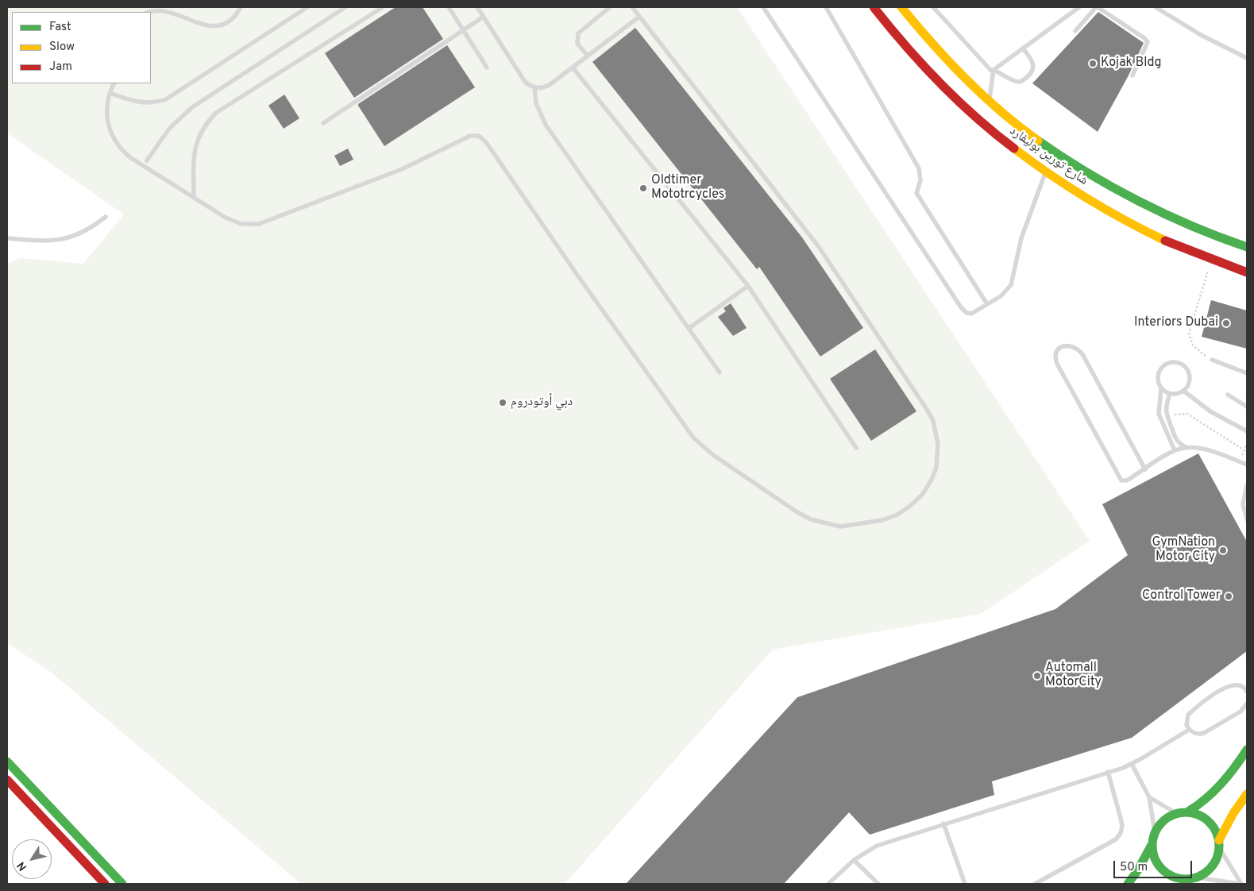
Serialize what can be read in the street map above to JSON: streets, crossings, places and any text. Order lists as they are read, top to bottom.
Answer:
{
  "streets": {
    "main road": ["شارع تورين بوليفارد"]
  },
  "places": [
    "Kojak Bldg",
    "Oldtimer Mototrcycles",
    "Interiors Dubai",
    "دبي أوتودروم",
    "GymNation Motor City",
    "Control Tower",
    "Automall MotorCity"
  ],
  "legend": ["Fast", "Slow", "Jam"],
  "scale_bar": "50 m",
  "north": "bottom left"
}
